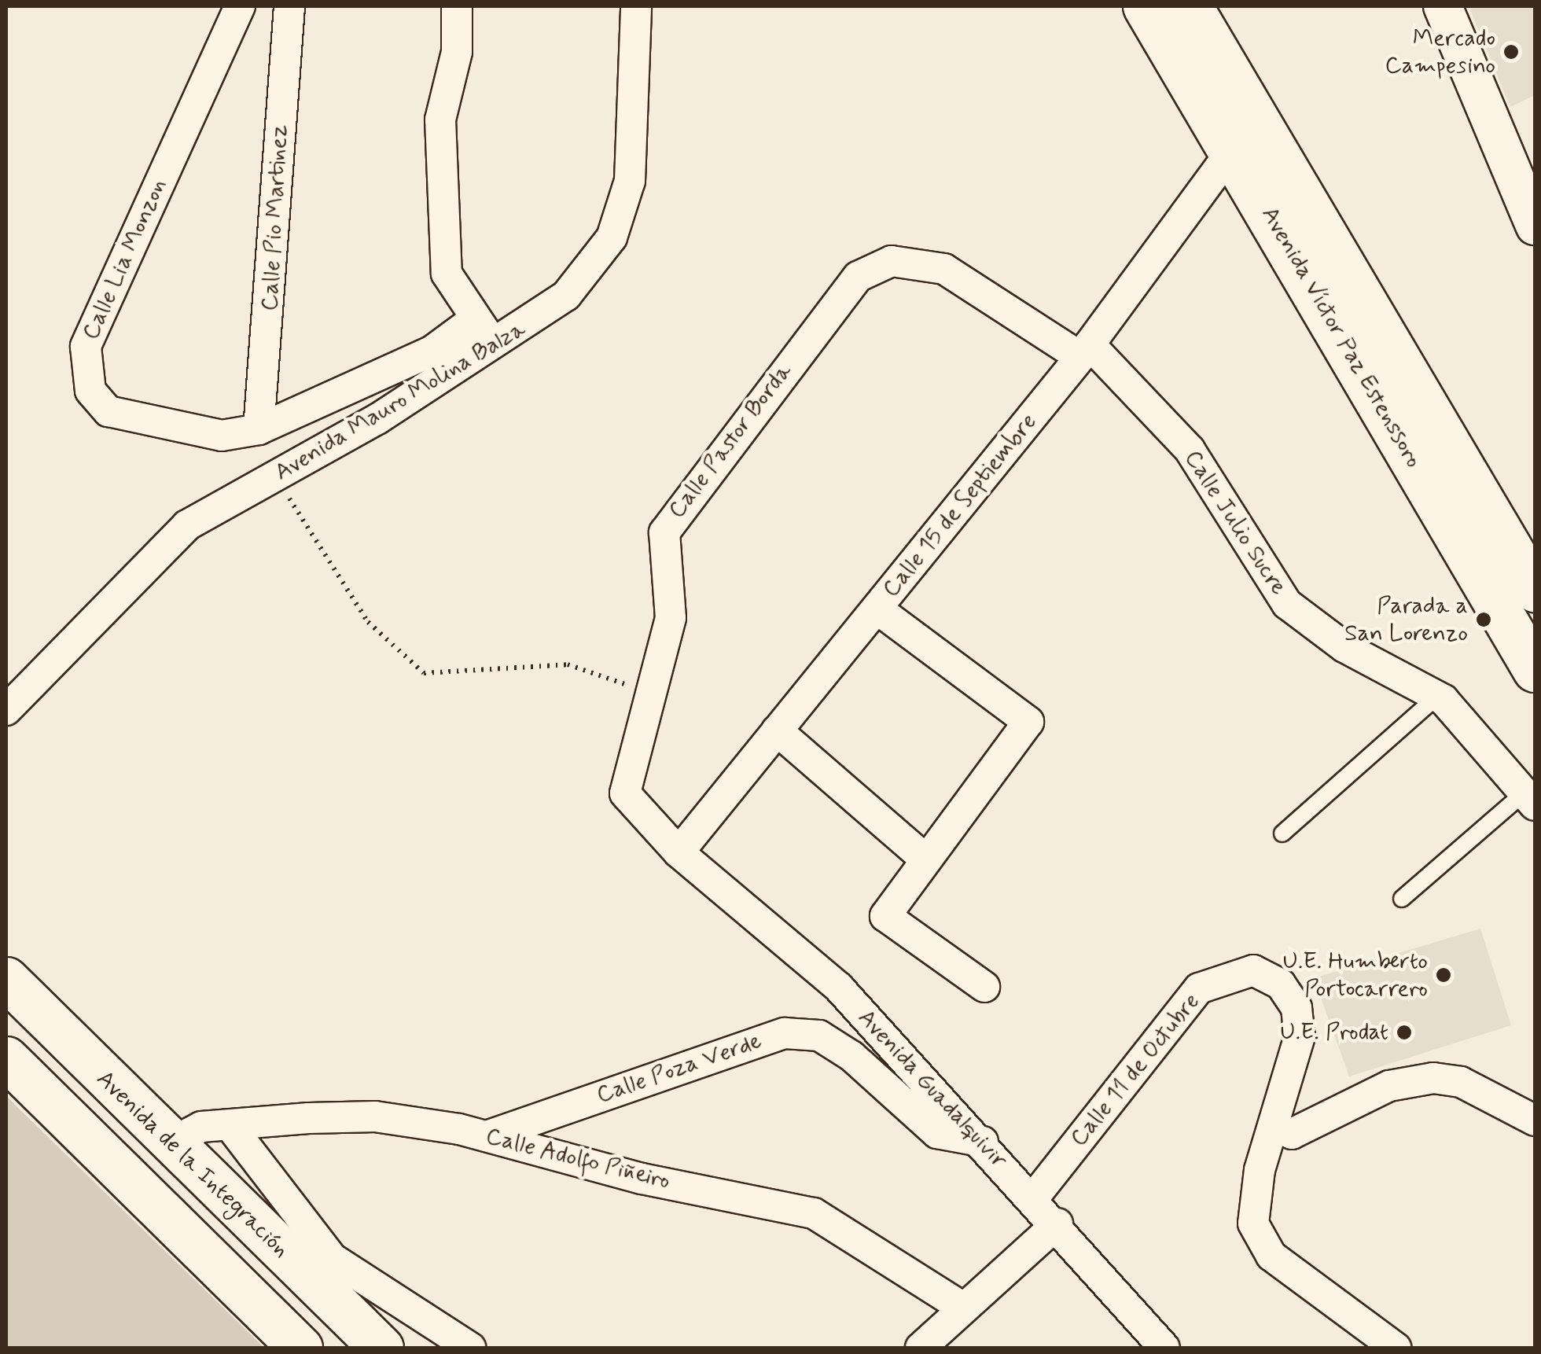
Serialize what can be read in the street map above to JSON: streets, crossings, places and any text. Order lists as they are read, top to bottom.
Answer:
{
  "streets": {
    "main road": ["Avenida Víctor Paz Estenssoro", "Avenida de la Integración"],
    "street": [
      "Calle Pio Martinez",
      "Calle Lia Monzon",
      "Avenida Mauro Molina Balza",
      "Calle Pastor Borda",
      "Calle 15 de Septiembre",
      "Calle Julio Sucre",
      "Calle Poza Verde",
      "Calle 11 de Octubre",
      "Avenida Guadalquivir",
      "Calle Adolfo Piñeiro"
    ]
  },
  "crossings": [
    ["Calle Pio Martinez", "Calle Lia Monzon"],
    ["Avenida Víctor Paz Estenssoro", "Calle 15 de Septiembre"],
    ["Calle Pastor Borda", "Calle 15 de Septiembre"],
    ["Calle Pastor Borda", "Calle Julio Sucre"],
    ["Calle Pastor Borda", "Avenida Guadalquivir"],
    ["Calle 15 de Septiembre", "Calle Julio Sucre"],
    ["Calle 15 de Septiembre", "Avenida Guadalquivir"],
    ["Calle Poza Verde", "Avenida Guadalquivir"],
    ["Calle Poza Verde", "Calle Adolfo Piñeiro"],
    ["Calle 11 de Octubre", "Avenida Guadalquivir"],
    ["Calle Adolfo Piñeiro", "Avenida de la Integración"]
  ],
  "places": [
    "Mercado Campesino",
    "Parada a San Lorenzo",
    "U.E. Humberto Portocarrero",
    "U.E. Prodat"
  ]
}
